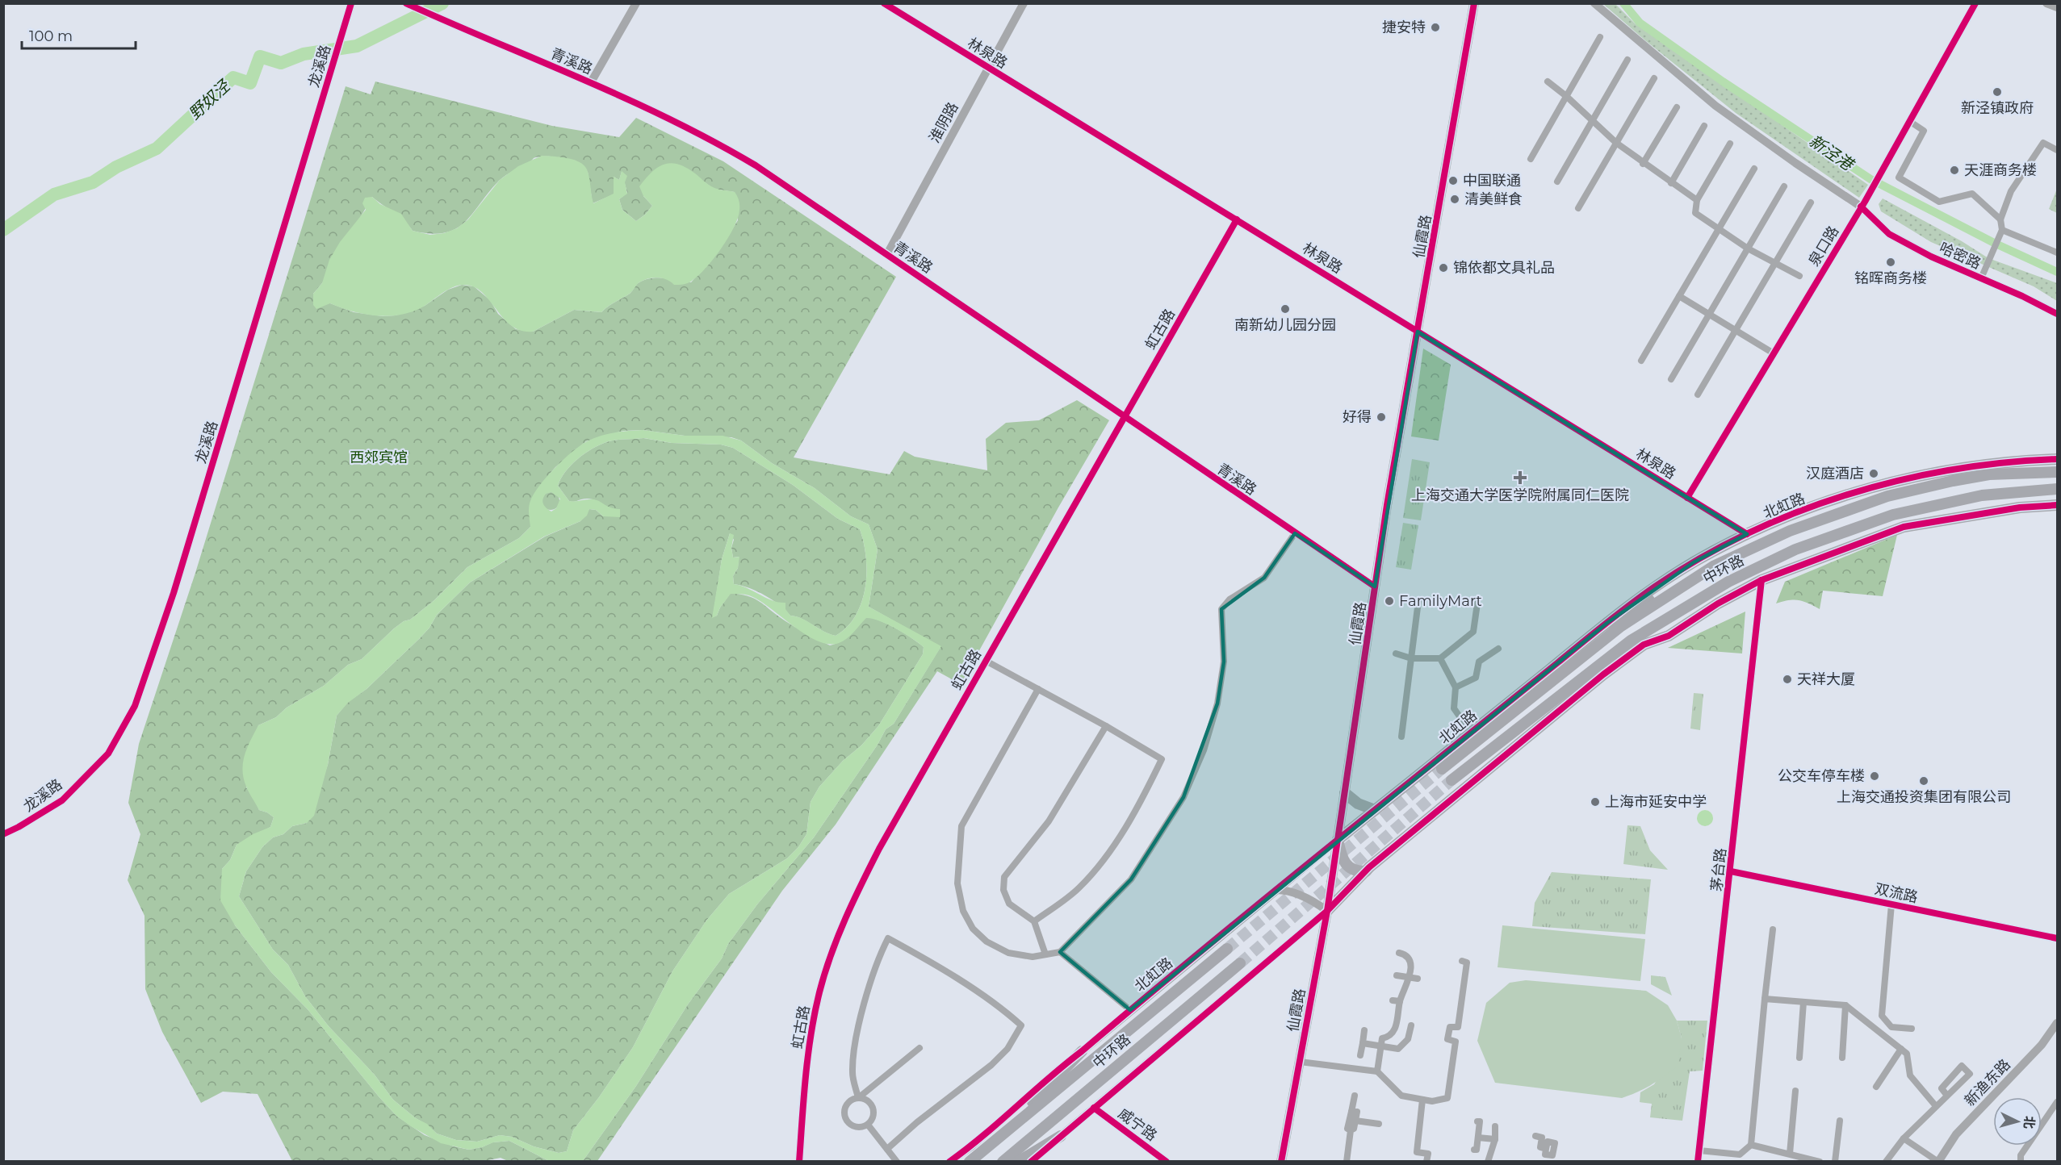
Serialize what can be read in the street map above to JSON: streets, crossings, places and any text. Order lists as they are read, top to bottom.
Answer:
{
  "streets": {
    "highway": ["中环路"],
    "main road": ["仙霞路", "北虹路"],
    "street": [
      "林泉路",
      "青溪路",
      "龙溪路",
      "淮阴路",
      "泉口路",
      "哈密路",
      "虹古路",
      "茅台路",
      "双流路",
      "新渔东路",
      "威宁路"
    ]
  },
  "crossings": [
    ["林泉路", "淮阴路"],
    ["林泉路", "仙霞路"],
    ["林泉路", "泉口路"],
    ["林泉路", "虹古路"],
    ["林泉路", "北虹路"],
    ["青溪路", "淮阴路"],
    ["青溪路", "仙霞路"],
    ["青溪路", "虹古路"],
    ["仙霞路", "北虹路"],
    ["泉口路", "哈密路"],
    ["茅台路", "双流路"]
  ],
  "water": ["野奴泾", "新泾港"],
  "parks": ["西郊宾馆"],
  "places": {
    "other": [
      "捷安特",
      "新泾镇政府",
      "天涯商务楼",
      "中国联通",
      "清美鲜食",
      "铭晖商务楼",
      "锦依都文具礼品",
      "南新幼儿园分园",
      "好得",
      "汉庭酒店",
      "FamilyMart",
      "天祥大厦",
      "公交车停车楼",
      "上海交通投资集团有限公司",
      "上海市延安中学"
    ],
    "health": ["上海交通大学医学院附属同仁医院"]
  },
  "scale_bar": "100 m",
  "north": "right"
}
